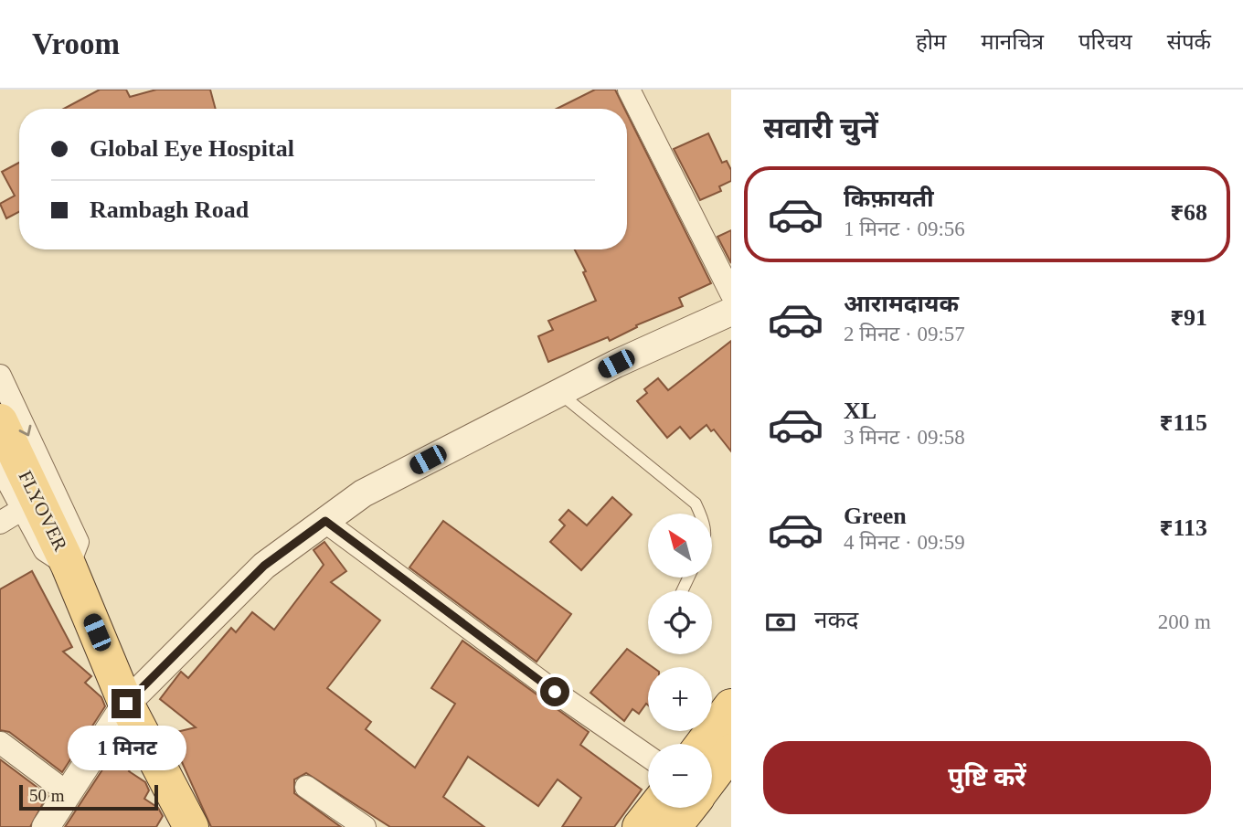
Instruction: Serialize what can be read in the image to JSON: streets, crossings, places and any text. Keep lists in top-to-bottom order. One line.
{"streets":{"main road":["FLYOVER"]},"scale_bar":"50 m","north":"top left","page":{"header":"Vroom","nav":["होम","मानचित्र","परिचय","संपर्क"],"heading":"सवारी चुनें","banner":["Global Eye Hospital","Rambagh Road"],"list":[{"name":"किफ़ायती","note":"1 मिनट · 09:56","value":"₹68"},{"name":"आरामदायक","note":"2 मिनट · 09:57","value":"₹91"},{"name":"XL","note":"3 मिनट · 09:58","value":"₹115"},{"name":"Green","note":"4 मिनट · 09:59","value":"₹113"}],"map_buttons":["+","−"],"pay":["नकद","200 m"],"bubble":"1 मिनट","buttons":"पुष्टि करें","scale":"50 m"}}
